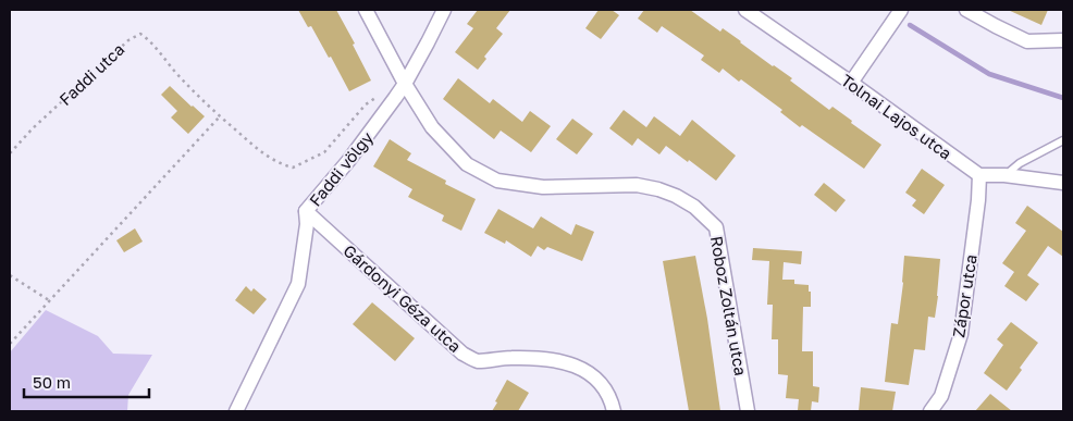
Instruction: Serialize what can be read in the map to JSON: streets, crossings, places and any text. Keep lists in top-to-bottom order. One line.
{"streets":{"street":["Tolnai Lajos utca","Faddi völgy","Zápor utca","Gárdonyi Géza utca","Roboz Zoltán utca"],"path":["Faddi utca"]},"crossings":[["Faddi utca","Faddi völgy"],["Tolnai Lajos utca","Zápor utca"],["Faddi völgy","Gárdonyi Géza utca"],["Faddi völgy","Roboz Zoltán utca"]],"scale_bar":"50 m"}
